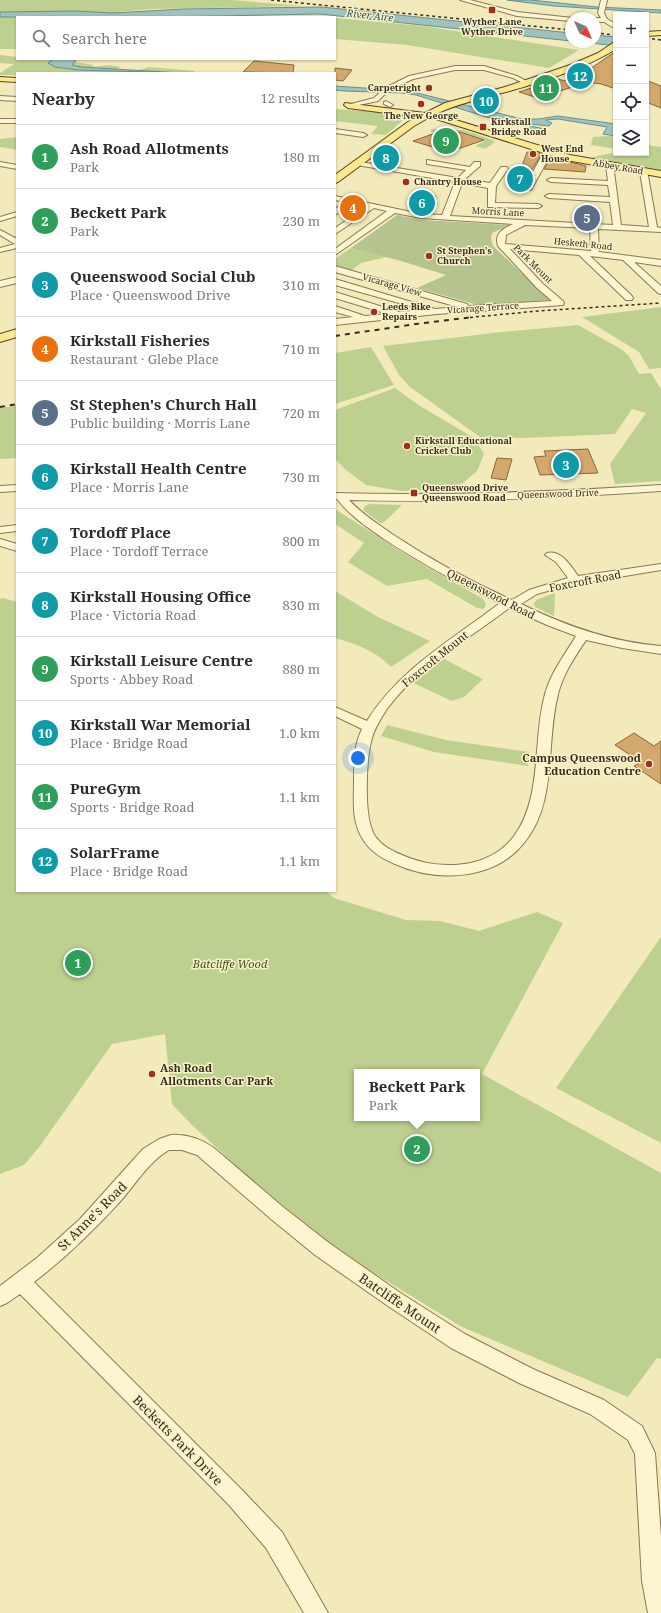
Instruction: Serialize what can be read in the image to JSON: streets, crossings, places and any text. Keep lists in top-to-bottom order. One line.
{"streets":{"main road":["Abbey Road"],"street":["Morris Lane","Hesketh Road","Park Mount","Vicarage View","Vicarage Terrace","Queenswood Drive","Foxcroft Road","Queenswood Road","Foxcroft Mount","St Anne's Road","Batcliffe Mount","Becketts Park Drive"]},"crossings":[["Morris Lane","Park Mount"],["Hesketh Road","Park Mount"],["Park Mount","Vicarage Terrace"],["Vicarage View","Vicarage Terrace"],["Queenswood Drive","Queenswood Road"],["Foxcroft Road","Queenswood Road"],["Foxcroft Road","Foxcroft Mount"],["Queenswood Road","Foxcroft Mount"],["St Anne's Road","Batcliffe Mount"],["St Anne's Road","Becketts Park Drive"]],"water":["River Aire"],"parks":["Batcliffe Wood"],"places":{"transit":["Wyther Lane Wyther Drive","Kirkstall Bridge Road","Queenswood Drive Queenswood Road"],"other":["Carpetright","The New George","West End House","Chantry House","St Stephen's Church","Leeds Bike Repairs","Kirkstall Educational Cricket Club","Campus Queenswood Education Centre","Ash Road Allotments Car Park"]},"north":"bottom right","page":{"map_buttons":["+","−"],"search":"Search here","pins":["12","11","10","9","8","7","6","4","5","3","1","2"],"heading":["Nearby","12 results"],"list":[{"mark":"1","name":"Ash Road Allotments","note":"Park","value":"180 m"},{"mark":"2","name":"Beckett Park","note":"Park","value":"230 m"},{"mark":"3","name":"Queenswood Social Club","note":"Place · Queenswood Drive","value":"310 m"},{"mark":"4","name":"Kirkstall Fisheries","note":"Restaurant · Glebe Place","value":"710 m"},{"mark":"5","name":"St Stephen's Church Hall","note":"Public building · Morris Lane","value":"720 m"},{"mark":"6","name":"Kirkstall Health Centre","note":"Place · Morris Lane","value":"730 m"},{"mark":"7","name":"Tordoff Place","note":"Place · Tordoff Terrace","value":"800 m"},{"mark":"8","name":"Kirkstall Housing Office","note":"Place · Victoria Road","value":"830 m"},{"mark":"9","name":"Kirkstall Leisure Centre","note":"Sports · Abbey Road","value":"880 m"},{"mark":"10","name":"Kirkstall War Memorial","note":"Place · Bridge Road","value":"1.0 km"},{"mark":"11","name":"PureGym","note":"Sports · Bridge Road","value":"1.1 km"},{"mark":"12","name":"SolarFrame","note":"Place · Bridge Road","value":"1.1 km"}],"popup":["Beckett Park","Park"]}}
